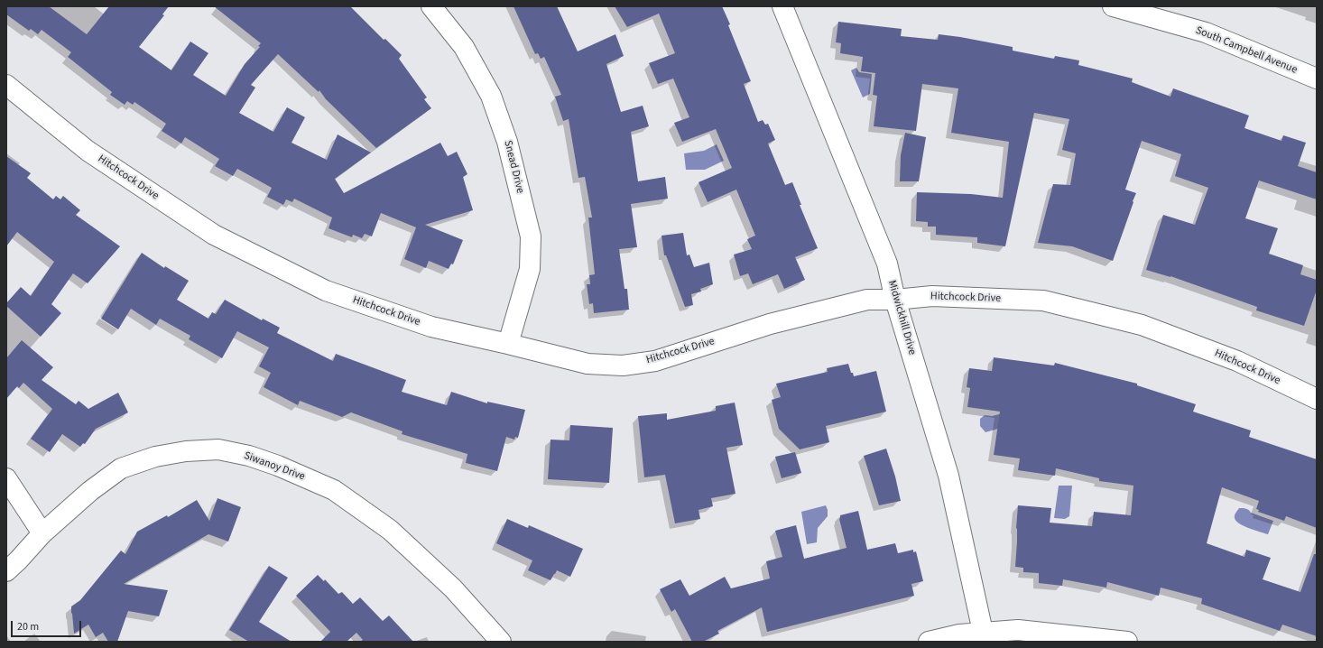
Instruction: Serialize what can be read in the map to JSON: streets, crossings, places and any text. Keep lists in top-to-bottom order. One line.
{"streets":{"street":["South Campbell Avenue","Snead Drive","Hitchcock Drive","Midwickhill Drive","Siwanoy Drive"]},"crossings":[["Snead Drive","Hitchcock Drive"],["Hitchcock Drive","Midwickhill Drive"]],"scale_bar":"20 m"}
